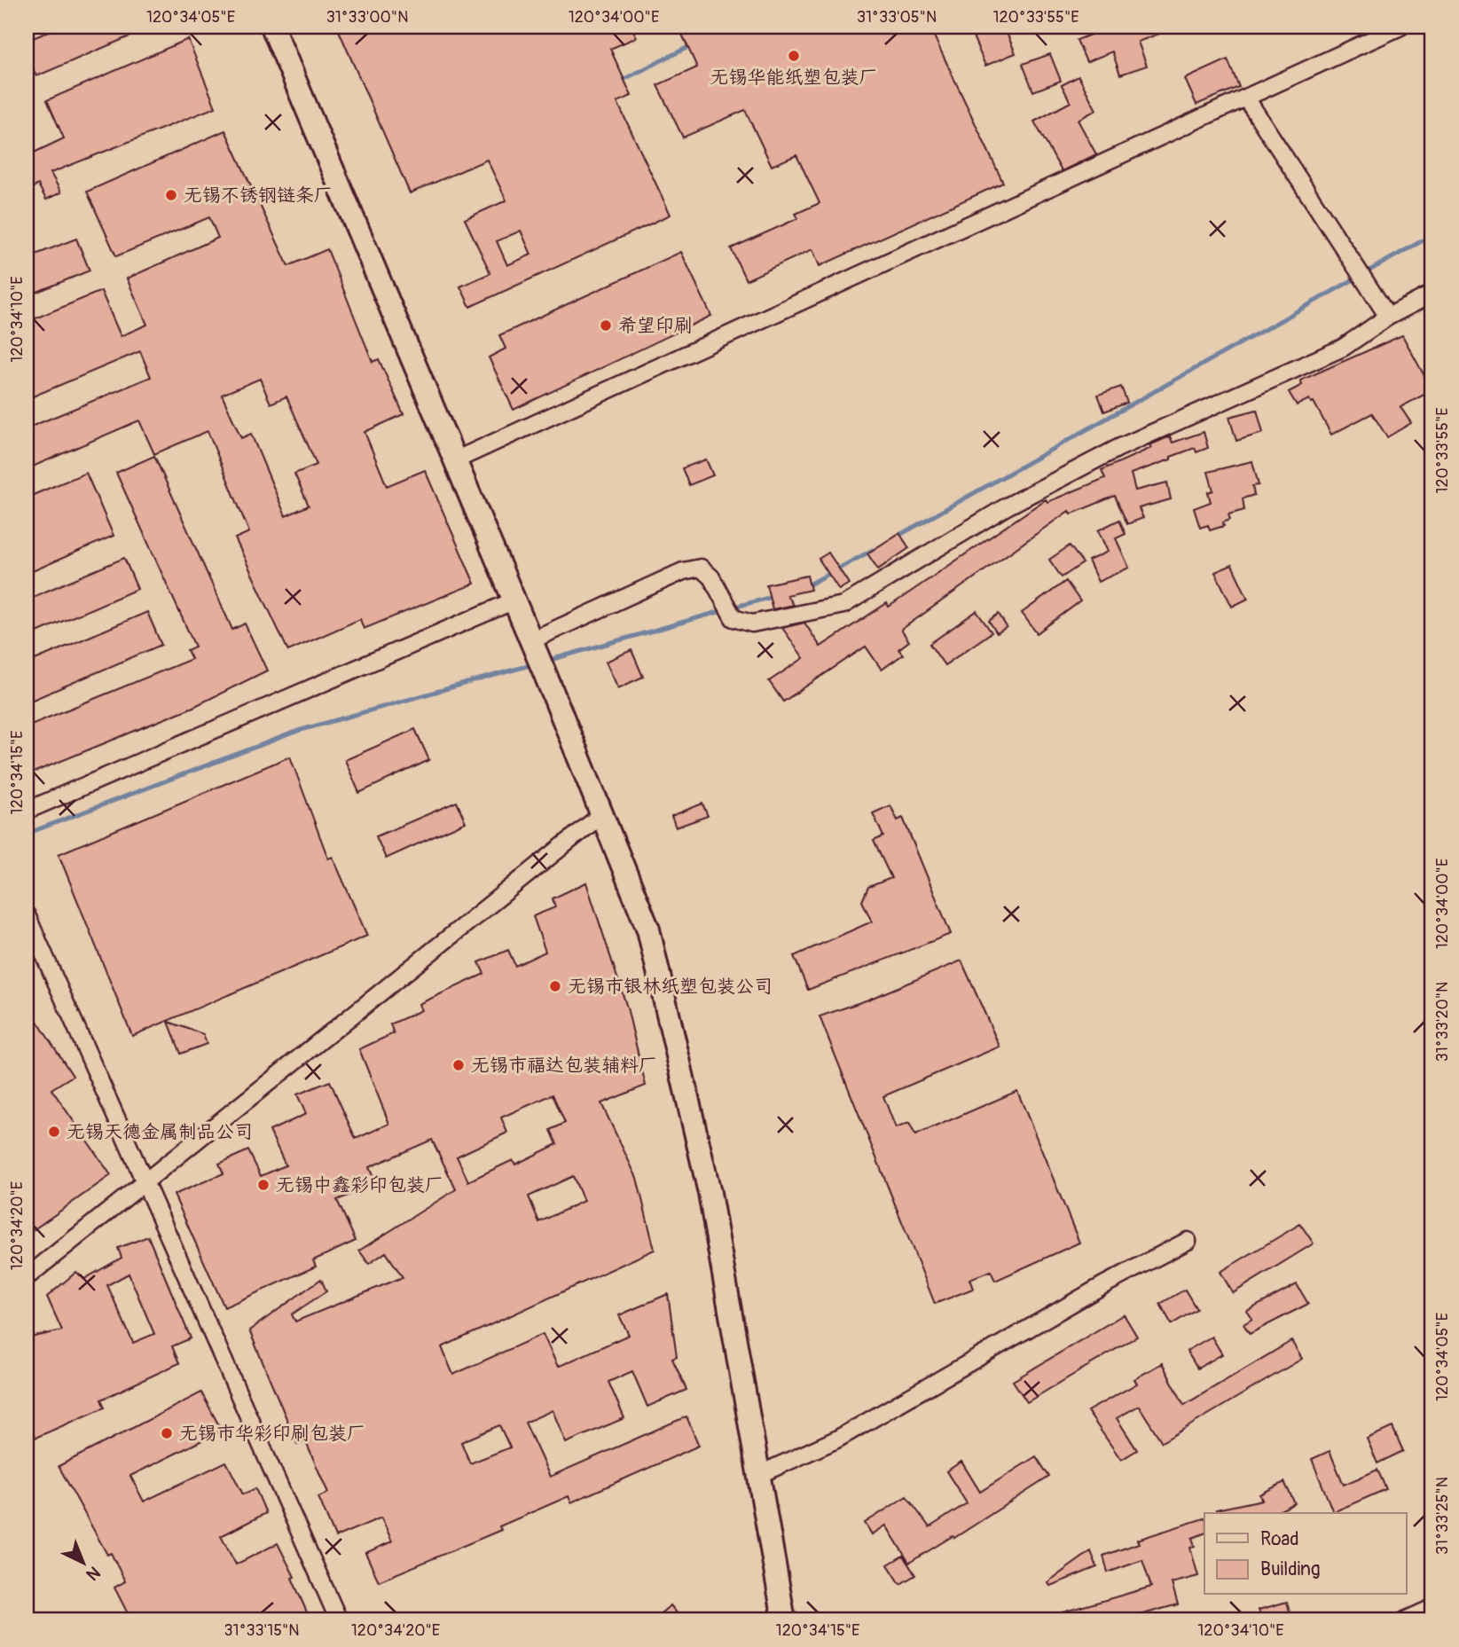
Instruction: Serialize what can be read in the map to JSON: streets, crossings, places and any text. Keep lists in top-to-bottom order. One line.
{"places":["无锡华能纸塑包装厂","无锡不锈钢链条厂","希望印刷","无锡市银林纸塑包装公司","无锡市福达包装辅料厂","无锡天德金属制品公司","无锡中鑫彩印包装厂","无锡市华彩印刷包装厂"],"legend":["Road","Building"],"north":"bottom right","coordinates":["120°34'05\"E","31°33'00\"N","120°34'00\"E","31°33'05\"N","120°33'55\"E","120°34'10\"E","120°34'15\"E","31°33'20\"N","120°34'20\"E","31°33'25\"N","31°33'15\"N"]}
